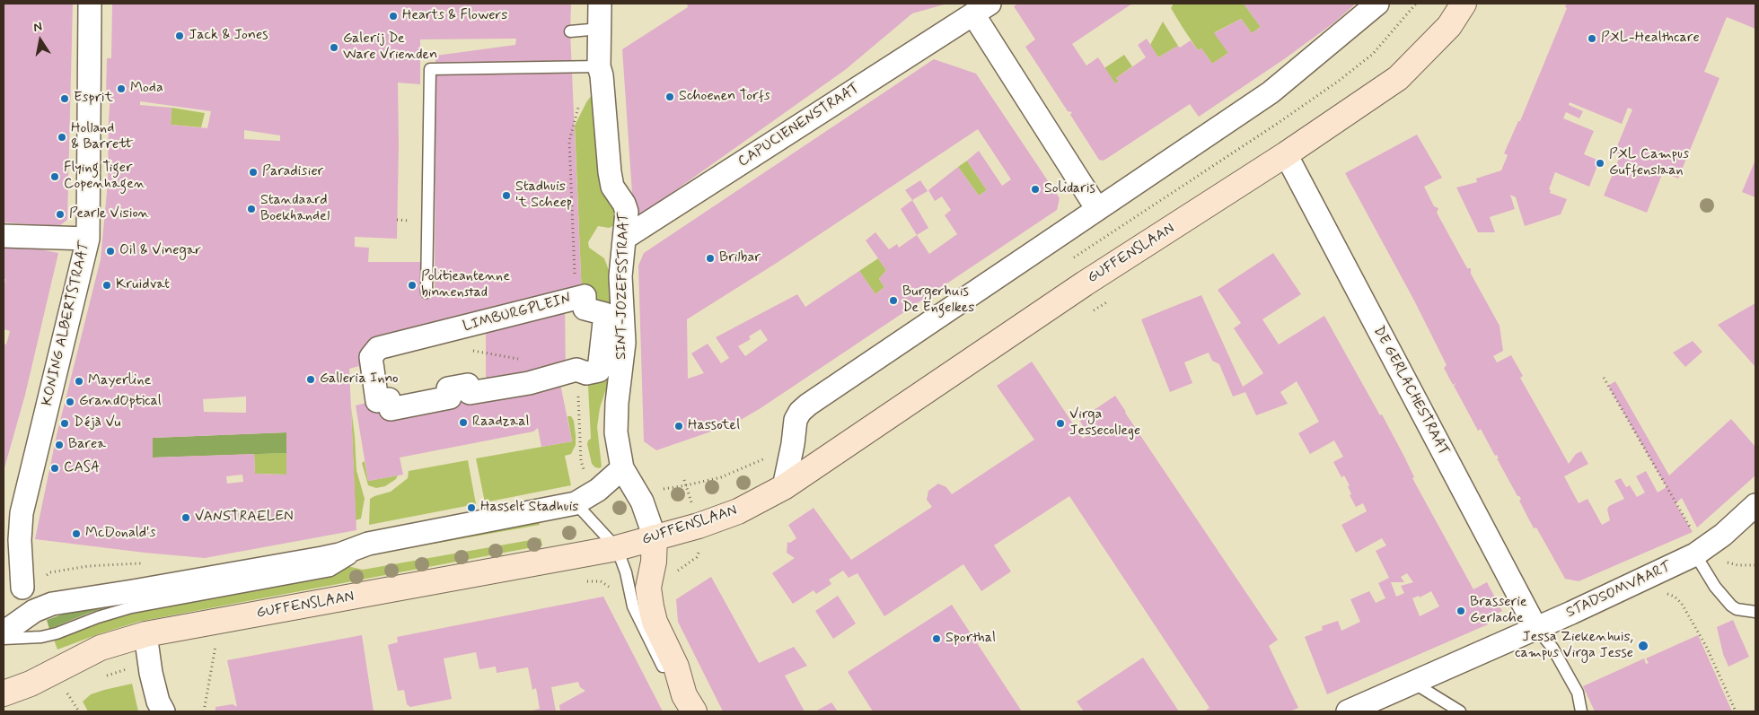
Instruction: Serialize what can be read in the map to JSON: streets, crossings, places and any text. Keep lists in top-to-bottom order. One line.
{"streets":{"main road":["GUFFENSLAAN"],"street":["CAPUCIENENSTRAAT","SINT-JOZEFSSTRAAT","LIMBURGPLEIN","KONING ALBERTSTRAAT","DE GERLACHESTRAAT","STADSOMVAART"]},"crossings":[["CAPUCIENENSTRAAT","SINT-JOZEFSSTRAAT"],["GUFFENSLAAN","SINT-JOZEFSSTRAAT"],["GUFFENSLAAN","DE GERLACHESTRAAT"],["DE GERLACHESTRAAT","STADSOMVAART"]],"places":["Hearts & Flowers","Jack & Jones","PXL-Healthcare","Galerij De Ware Vrienden","Moda","Schoenen Torfs","Esprit","Holland & Barrett","PXL Campus Guffenslaan","Paradisier","Flying Tiger Copenhagen","Solidaris","Stadhuis 't Scheep","Standaard Boekhandel","Pearle Vision","Oil & Vinegar","Brilbar","Kruidvat","Politieantenne binnenstad","Burgerhuis De Engelkes","Galleria Inno","Mayerline","GrandOptical","Raadzaal","Déjà Vu","Virga Jessecollege","Hassotel","Barea","CASA","Hasselt Stadhuis","VANSTRAELEN","McDonald's","Brasserie Gerlache","Sporthal","Jessa Ziekenhuis, campus Virga Jesse"],"north":"top"}
